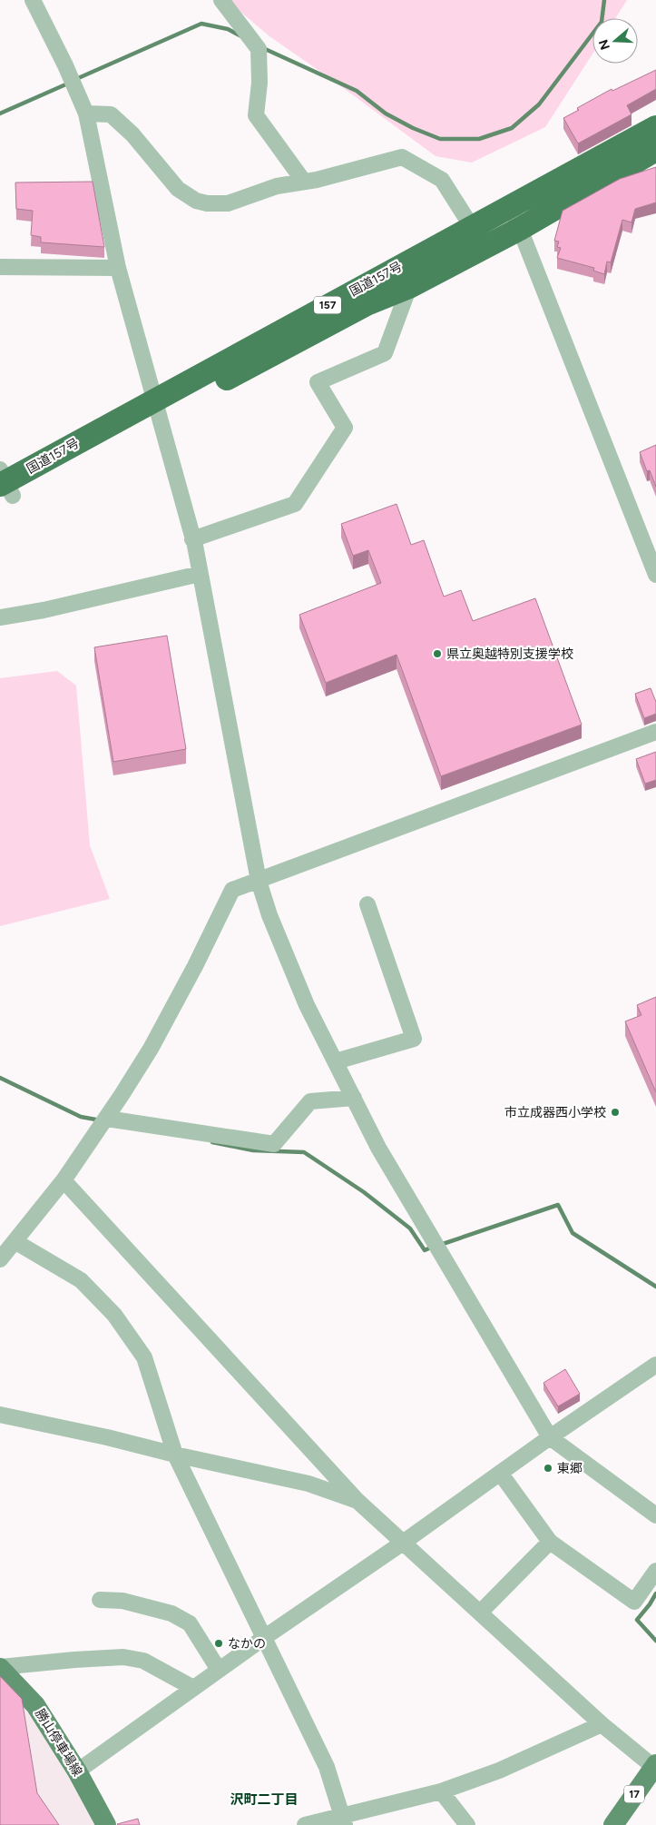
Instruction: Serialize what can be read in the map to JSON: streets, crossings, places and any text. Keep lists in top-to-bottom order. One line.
{"streets":{"highway":["国道157号","157"],"main road":["勝山停車場線","17"]},"districts":["沢町二丁目"],"places":["県立奥越特別支援学校","市立成器西小学校","東郷","なかの"],"north":"left"}
